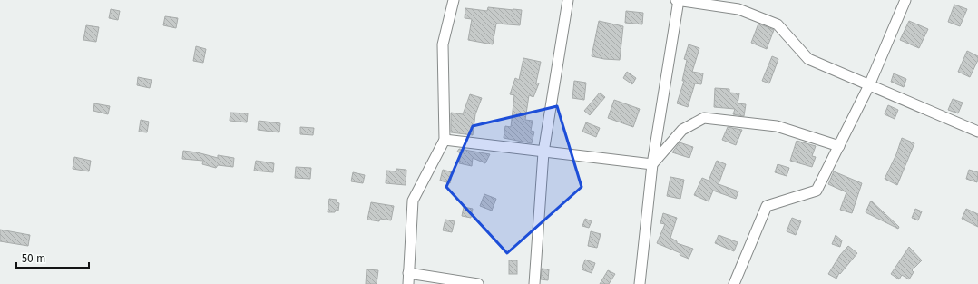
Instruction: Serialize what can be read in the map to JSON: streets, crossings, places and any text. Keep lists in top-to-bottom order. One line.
{"scale_bar":"50 m"}
